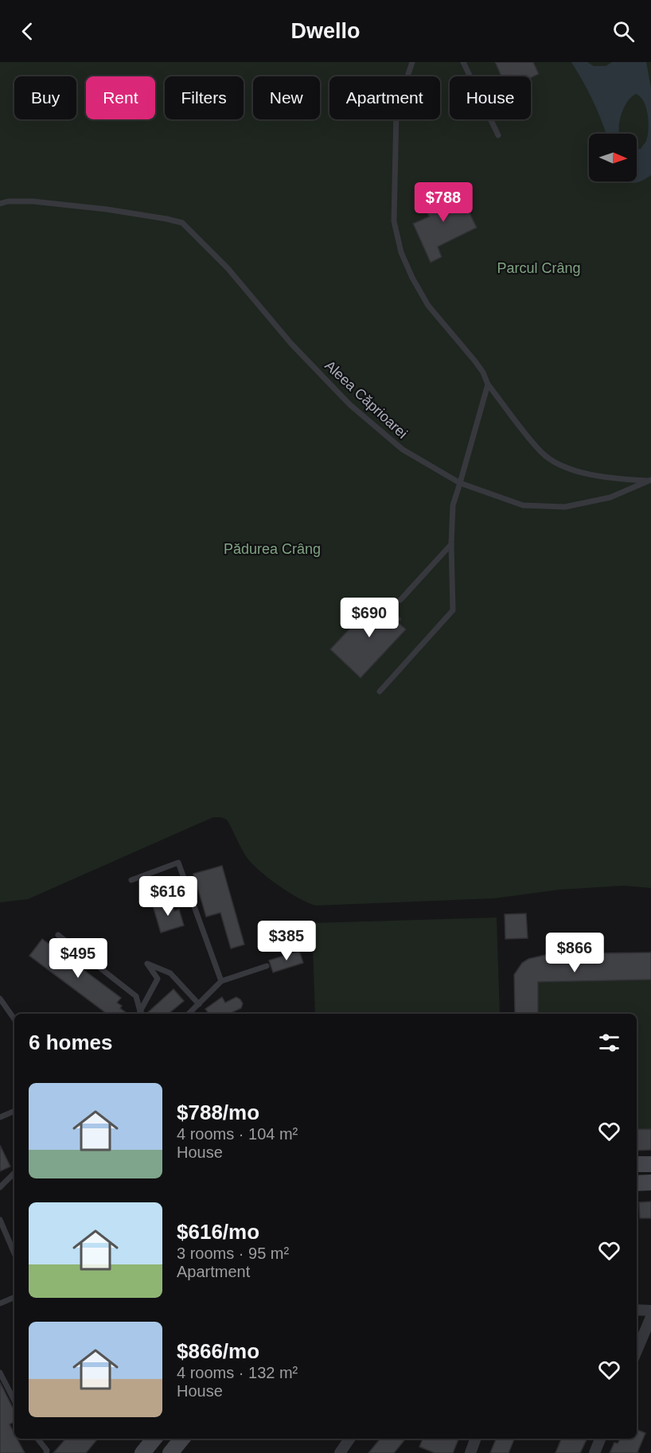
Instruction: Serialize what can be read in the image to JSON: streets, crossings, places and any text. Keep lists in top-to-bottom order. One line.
{"streets":{"lane":["Aleea Căprioarei"]},"parks":["Parcul Crâng","Pădurea Crâng"],"north":"right","page":{"header":"Dwello","chip":["Buy","Rent","Filters","New","Apartment","House"],"price":["$788","$690","$616","$385","$866","$495"],"heading":"6 homes","list":[{"name":"$788/mo","note":"4 rooms · 104 m² · House"},{"name":"$616/mo","note":"3 rooms · 95 m² · Apartment"},{"name":"$866/mo","note":"4 rooms · 132 m² · House"}]}}
